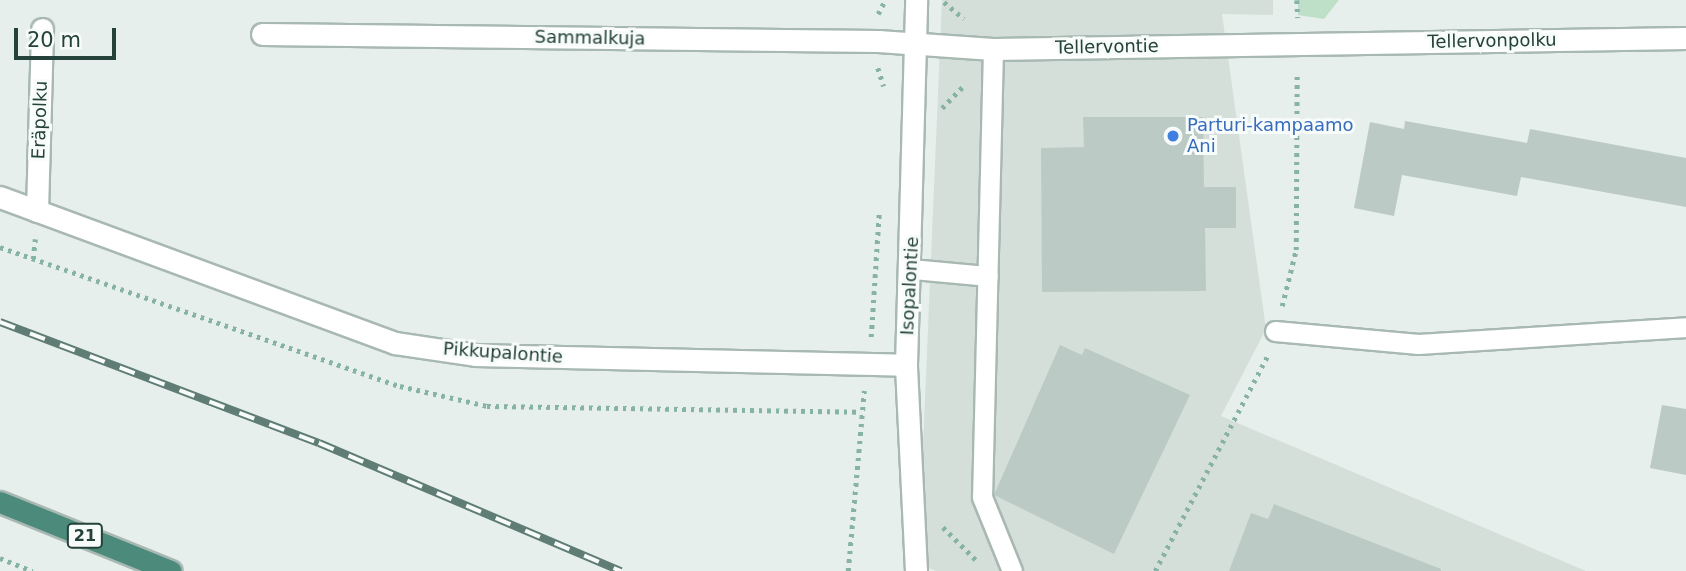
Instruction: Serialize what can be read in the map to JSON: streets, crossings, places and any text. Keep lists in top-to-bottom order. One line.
{"streets":{"highway":["21"],"street":["Sammalkuja","Tellervonpolku","Tellervontie","Eräpolku","Isopalontie","Pikkupalontie"]},"crossings":[["Sammalkuja","Tellervontie"],["Sammalkuja","Isopalontie"],["Tellervonpolku","Tellervontie"],["Tellervontie","Isopalontie"],["Eräpolku","Pikkupalontie"],["Isopalontie","Pikkupalontie"]],"places":["Parturi-kampaamo Ani"],"scale_bar":"20 m"}
